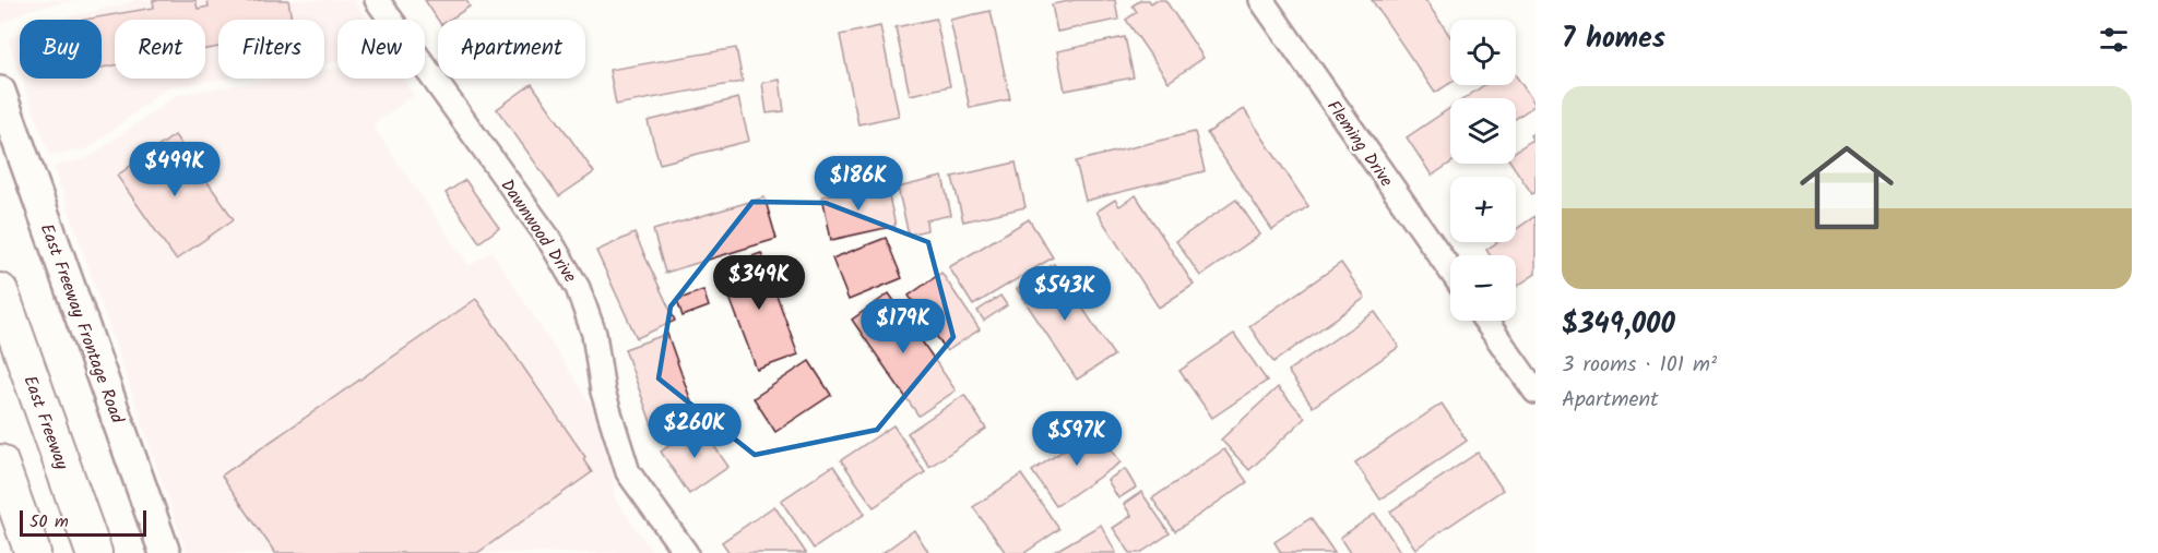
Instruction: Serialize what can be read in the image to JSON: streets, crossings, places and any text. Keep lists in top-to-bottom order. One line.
{"streets":{"highway":["East Freeway"],"main road":["East Freeway Frontage Road"],"street":["Fleming Drive","Dawnwood Drive"]},"scale_bar":"50 m","page":{"heading":"7 homes","map_buttons":["+","−"],"chip":["Buy","Rent","Filters","New","Apartment"],"list":[{"name":"$349,000","note":"3 rooms · 101 m² · Apartment"}],"price":["$499K","$186K","$349K","$543K","$179K","$260K","$597K"],"scale":"50 m"}}
